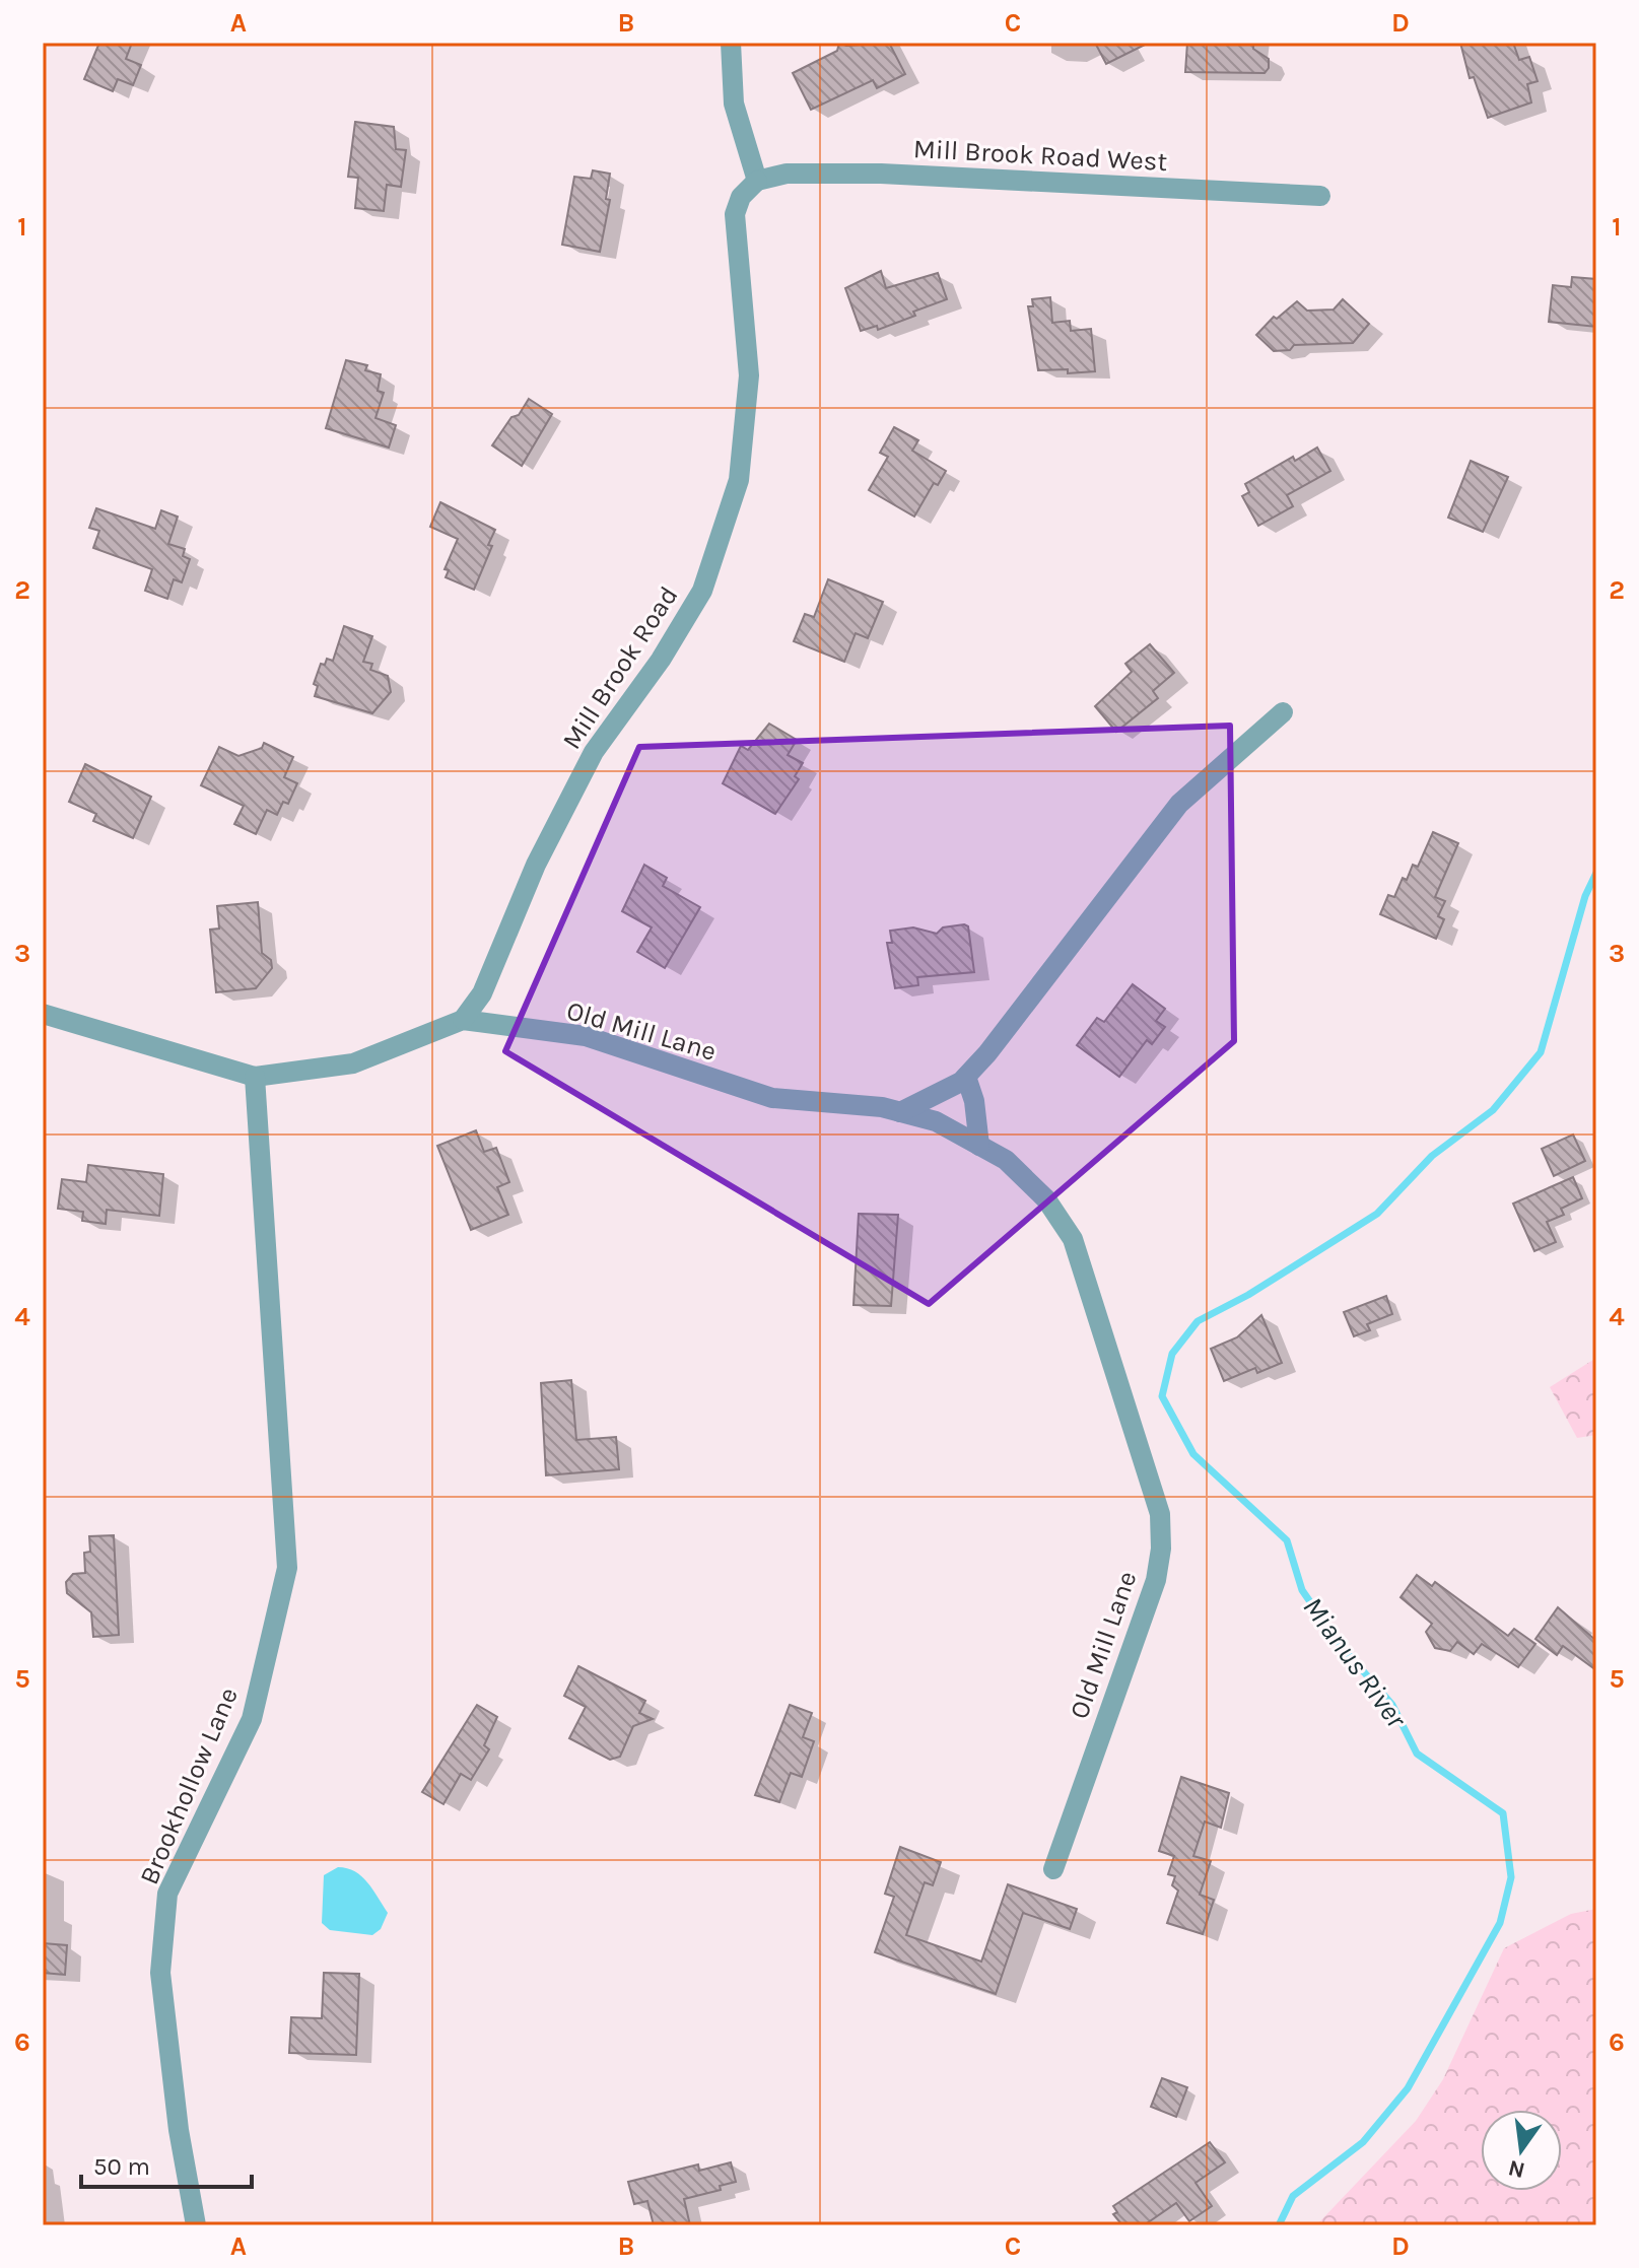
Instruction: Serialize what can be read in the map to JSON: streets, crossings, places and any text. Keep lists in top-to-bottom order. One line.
{"streets":{"street":["Mill Brook Road West","Mill Brook Road","Old Mill Lane","Brookhollow Lane"]},"crossings":[["Mill Brook Road West","Mill Brook Road"],["Mill Brook Road","Old Mill Lane"],["Old Mill Lane","Brookhollow Lane"]],"water":["Mianus River"],"scale_bar":"50 m","north":"bottom","grid":{"columns":["A","B","C","D"],"rows":["1","2","3","4","5","6"]}}
